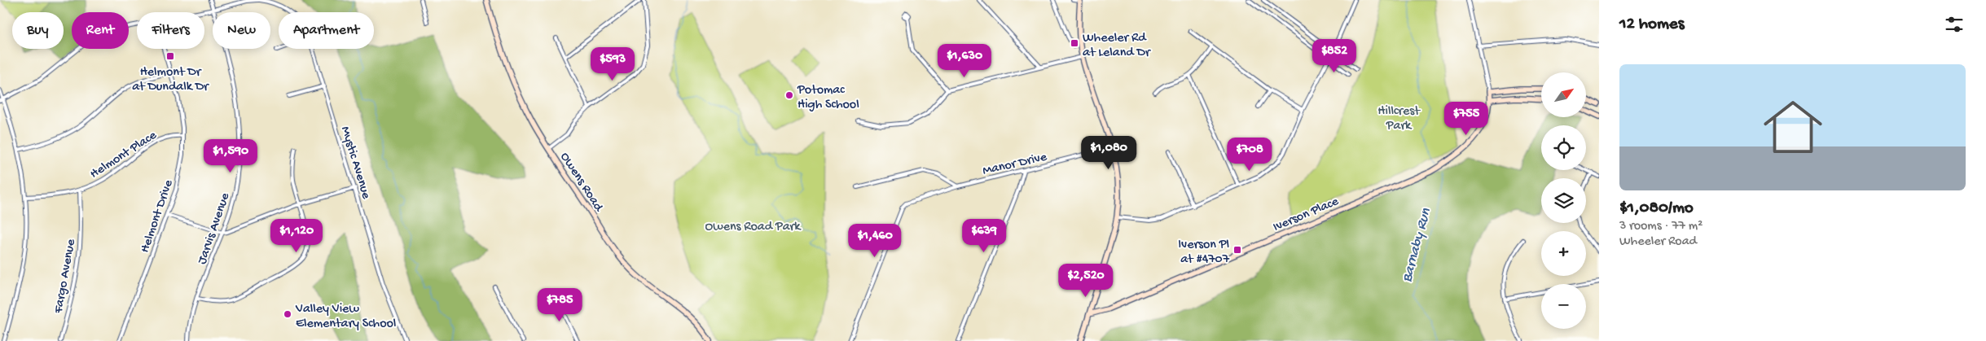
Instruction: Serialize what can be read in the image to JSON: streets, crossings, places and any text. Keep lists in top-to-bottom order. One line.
{"streets":{"main road":["Owens Road","Iverson Place"],"street":["Helmont Place","Mystic Avenue","Manor Drive","Helmont Drive","Jarvis Avenue","Fargo Avenue"]},"crossings":[["Helmont Place","Helmont Drive"],["Helmont Place","Fargo Avenue"],["Mystic Avenue","Jarvis Avenue"]],"water":["Barnaby Run"],"parks":["Hillcrest Park","Owens Road Park"],"places":{"transit":["Wheeler Rd at Leland Dr","Helmont Dr at Dundalk Dr","Iverson Pl at #4707"],"other":["Potomac High School","Valley View Elementary School"]},"north":"top right","page":{"heading":"12 homes","chip":["Buy","Rent","Filters","New","Apartment"],"price":["$852","$1,630","$593","$755","$1,080","$708","$1,590","$1,120","$639","$1,460","$2,520","$785"],"list":[{"name":"$1,080/mo","note":"3 rooms · 77 m² · Wheeler Road"}],"map_buttons":["+","−"]}}
